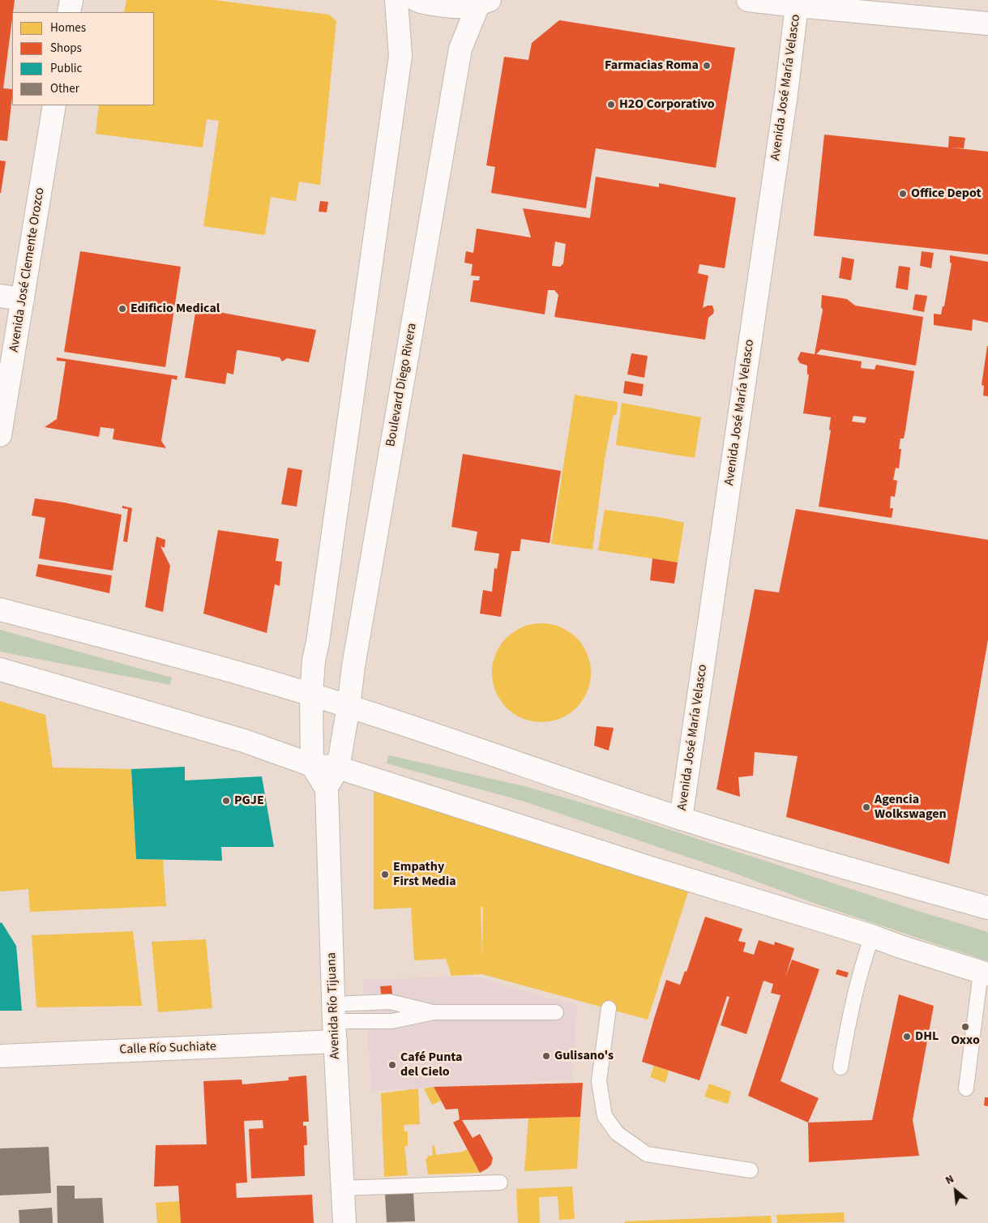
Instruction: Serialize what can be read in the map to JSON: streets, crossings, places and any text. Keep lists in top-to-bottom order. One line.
{"streets":{"street":["Avenida José María Velasco","Avenida José Clemente Orozco","Boulevard Diego Rivera","Avenida Río Tijuana","Calle Río Suchiate"]},"crossings":[["Avenida Río Tijuana","Calle Río Suchiate"]],"places":["Farmacias Roma","H2O Corporativo","Office Depot","Edificio Medical","PGJE","Agencia Wolkswagen","Empathy First Media","Oxxo","DHL","Gulisano's","Café Punta del Cielo"],"legend":["Homes","Shops","Public","Other"],"north":"top left"}
